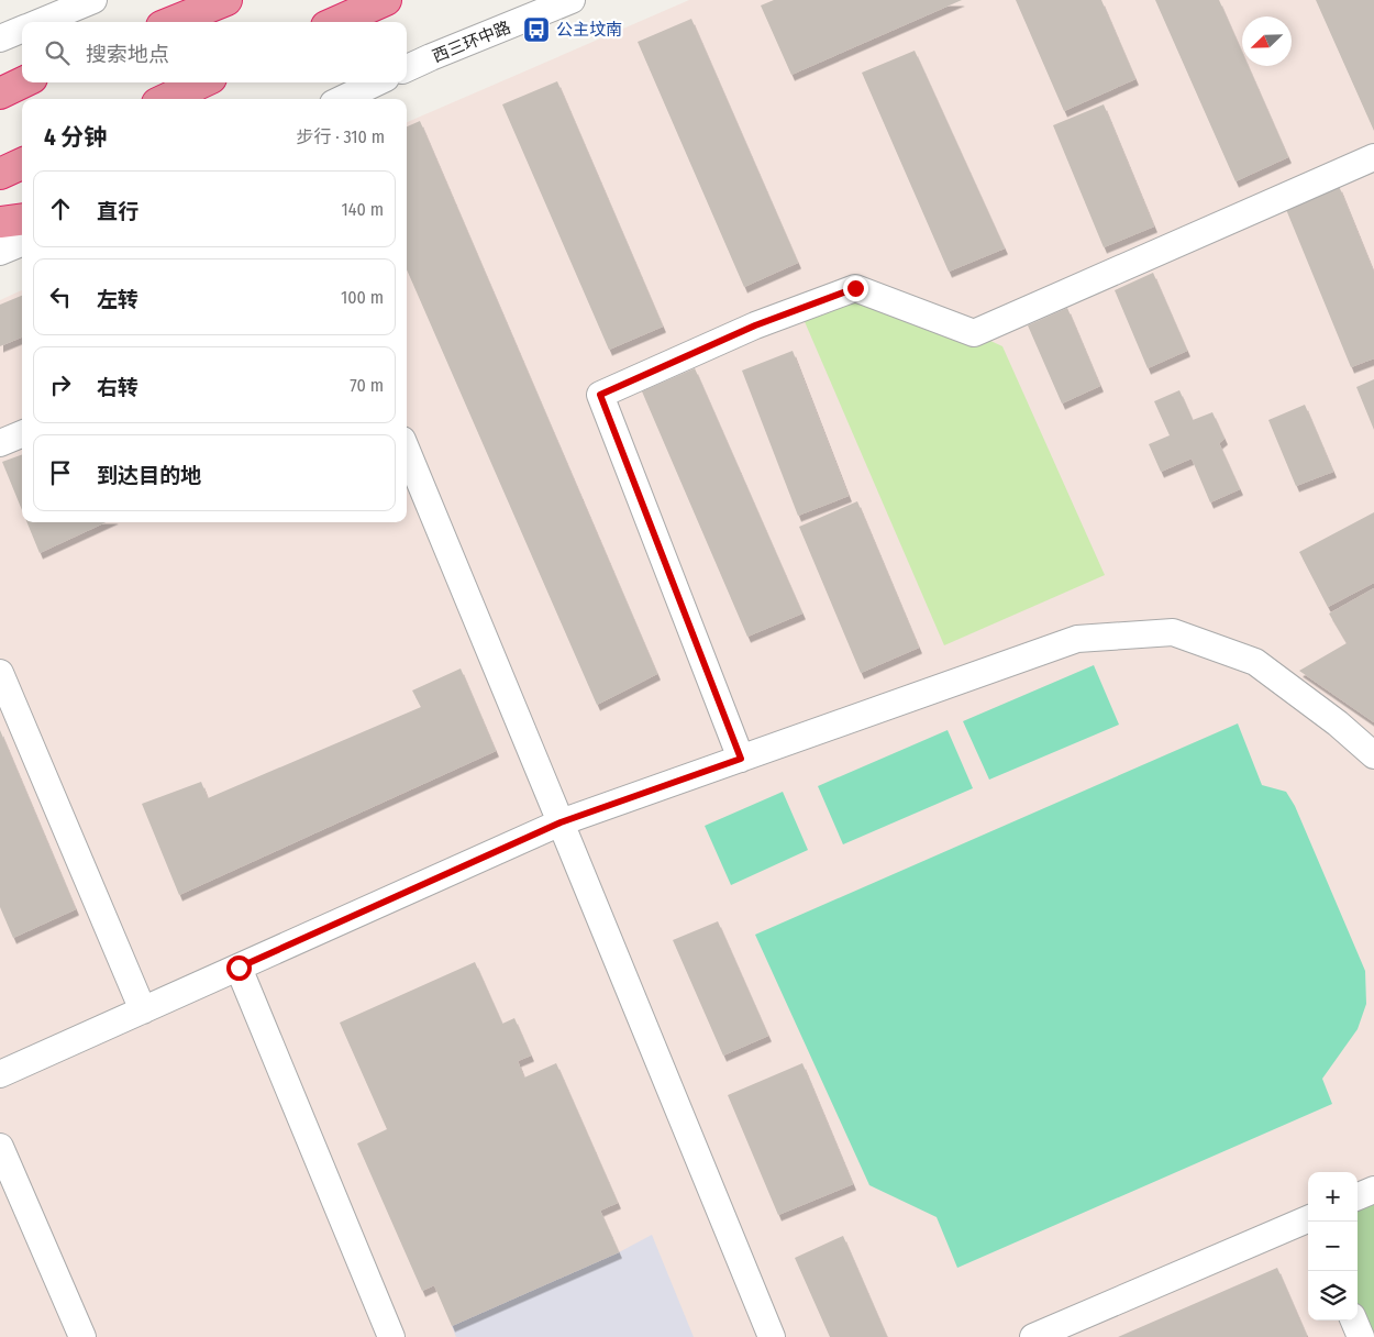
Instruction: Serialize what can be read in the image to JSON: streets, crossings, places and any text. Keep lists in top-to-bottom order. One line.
{"streets":{"street":["西三环中路"]},"places":{"bus stop":["公主坟南"]},"north":"bottom left","page":{"search":"搜索地点","heading":["4 分钟","步行 · 310 m"],"list":[["直行","140 m"],["左转","100 m"],["右转","70 m"],"到达目的地"],"map_buttons":["+","−"]}}
